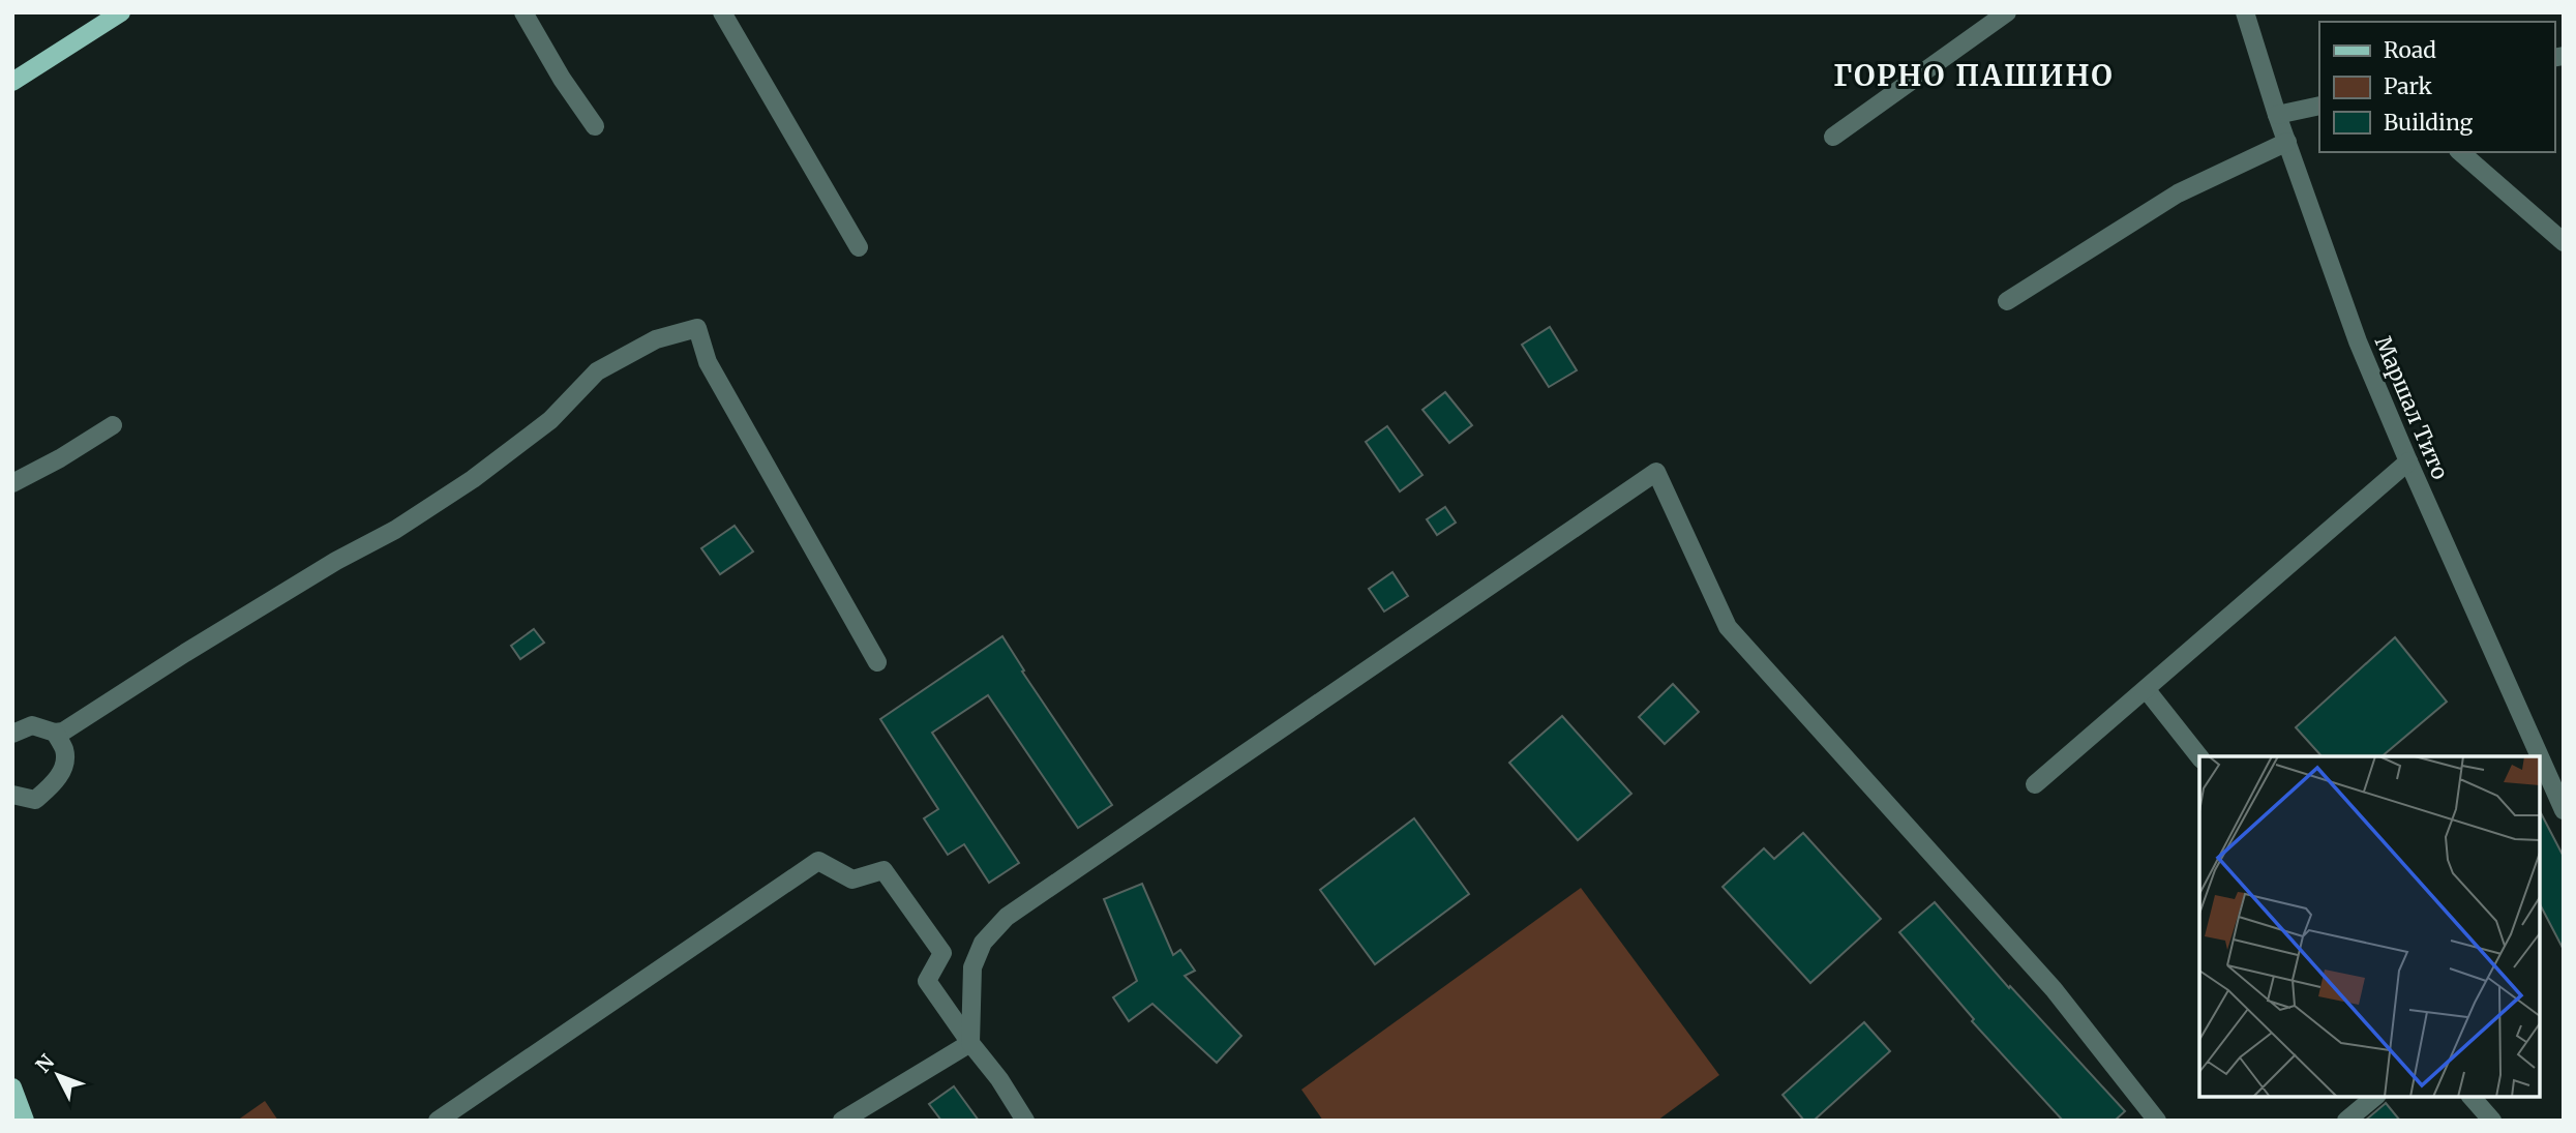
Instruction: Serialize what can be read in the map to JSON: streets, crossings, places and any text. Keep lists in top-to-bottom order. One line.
{"streets":{"street":["Маршал Тито"]},"districts":["ГОРНО ПАШИНО"],"legend":["Road","Park","Building"],"north":"top left"}
